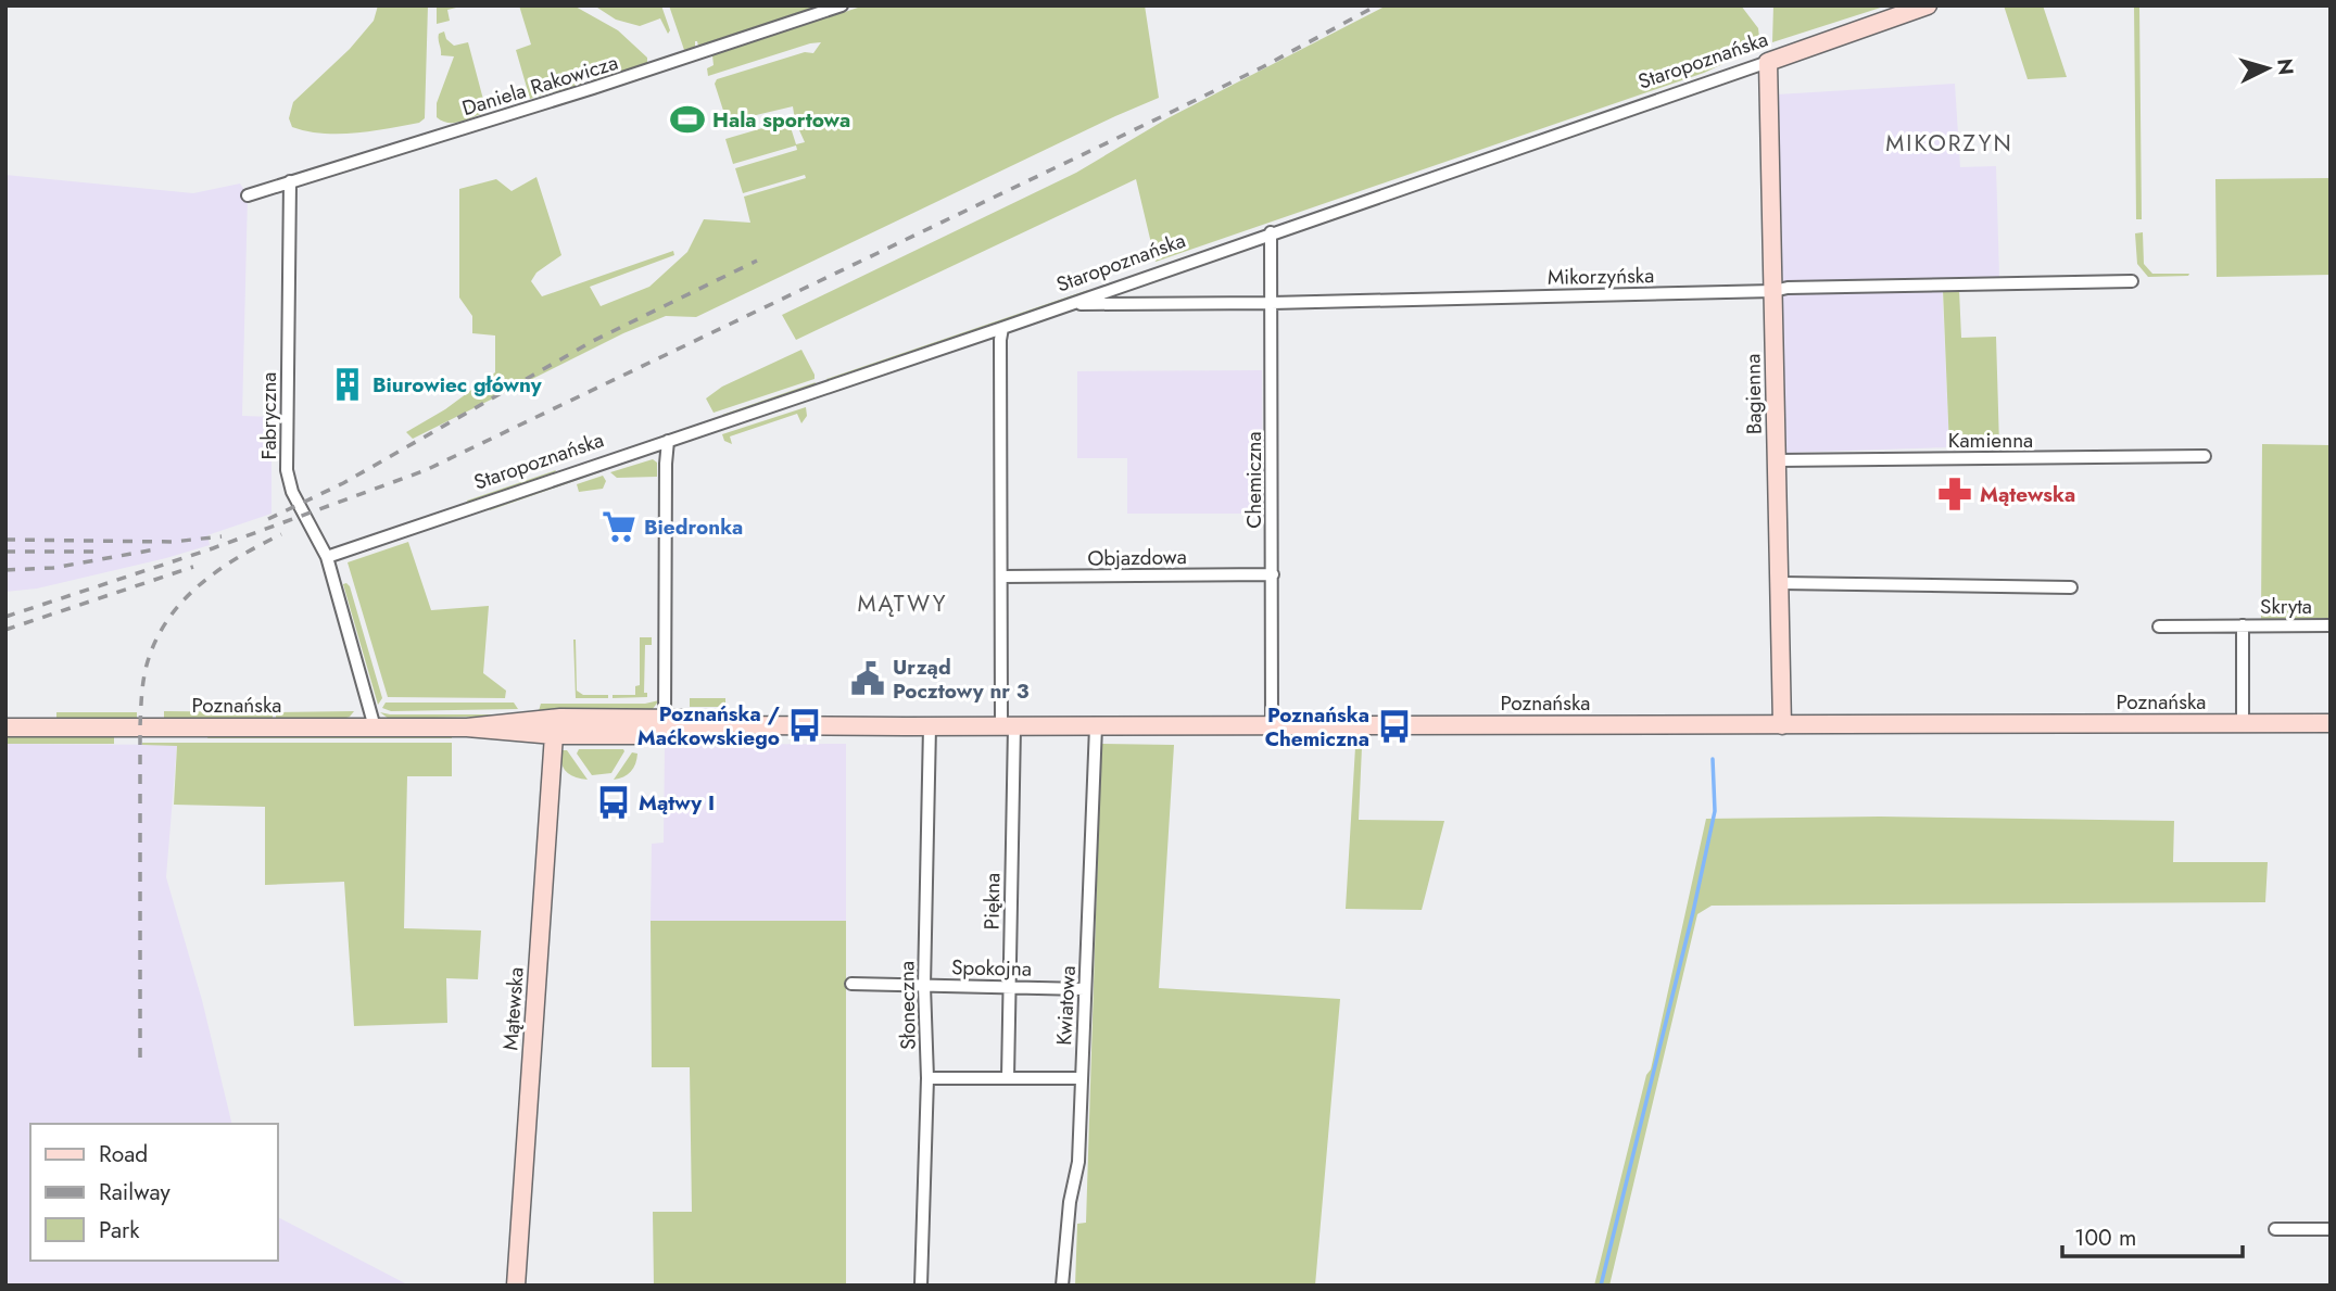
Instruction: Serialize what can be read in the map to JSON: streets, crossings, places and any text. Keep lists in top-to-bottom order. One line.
{"streets":{"main road":["Staropoznańska","Bagienna","Poznańska","Mątewska"],"street":["Daniela Rakowicza","Mikorzyńska","Fabryczna","Kamienna","Chemiczna","Objazdowa","Skryta","Piękna","Spokojna","Słoneczna","Kwiatowa"]},"crossings":[["Staropoznańska","Mikorzyńska"],["Staropoznańska","Bagienna"],["Staropoznańska","Fabryczna"],["Staropoznańska","Chemiczna"],["Daniela Rakowicza","Fabryczna"],["Mikorzyńska","Bagienna"],["Mikorzyńska","Chemiczna"],["Bagienna","Kamienna"],["Bagienna","Poznańska"],["Fabryczna","Poznańska"],["Chemiczna","Objazdowa"],["Chemiczna","Poznańska"],["Skryta","Poznańska"],["Poznańska","Piękna"],["Poznańska","Słoneczna"],["Poznańska","Kwiatowa"],["Poznańska","Mątewska"],["Piękna","Spokojna"],["Spokojna","Słoneczna"],["Spokojna","Kwiatowa"]],"districts":["MIKORZYN","MĄTWY"],"places":{"sports":["Hala sportowa"],"building":["Biurowiec główny"],"pharmacy":["Mątewska"],"supermarket":["Biedronka"],"public building":["Urząd Pocztowy nr 3"],"bus stop":["Poznańska / Maćkowskiego","Poznańska Chemiczna","Mątwy I"]},"legend":["Road","Railway","Park"],"scale_bar":"100 m","north":"right"}
